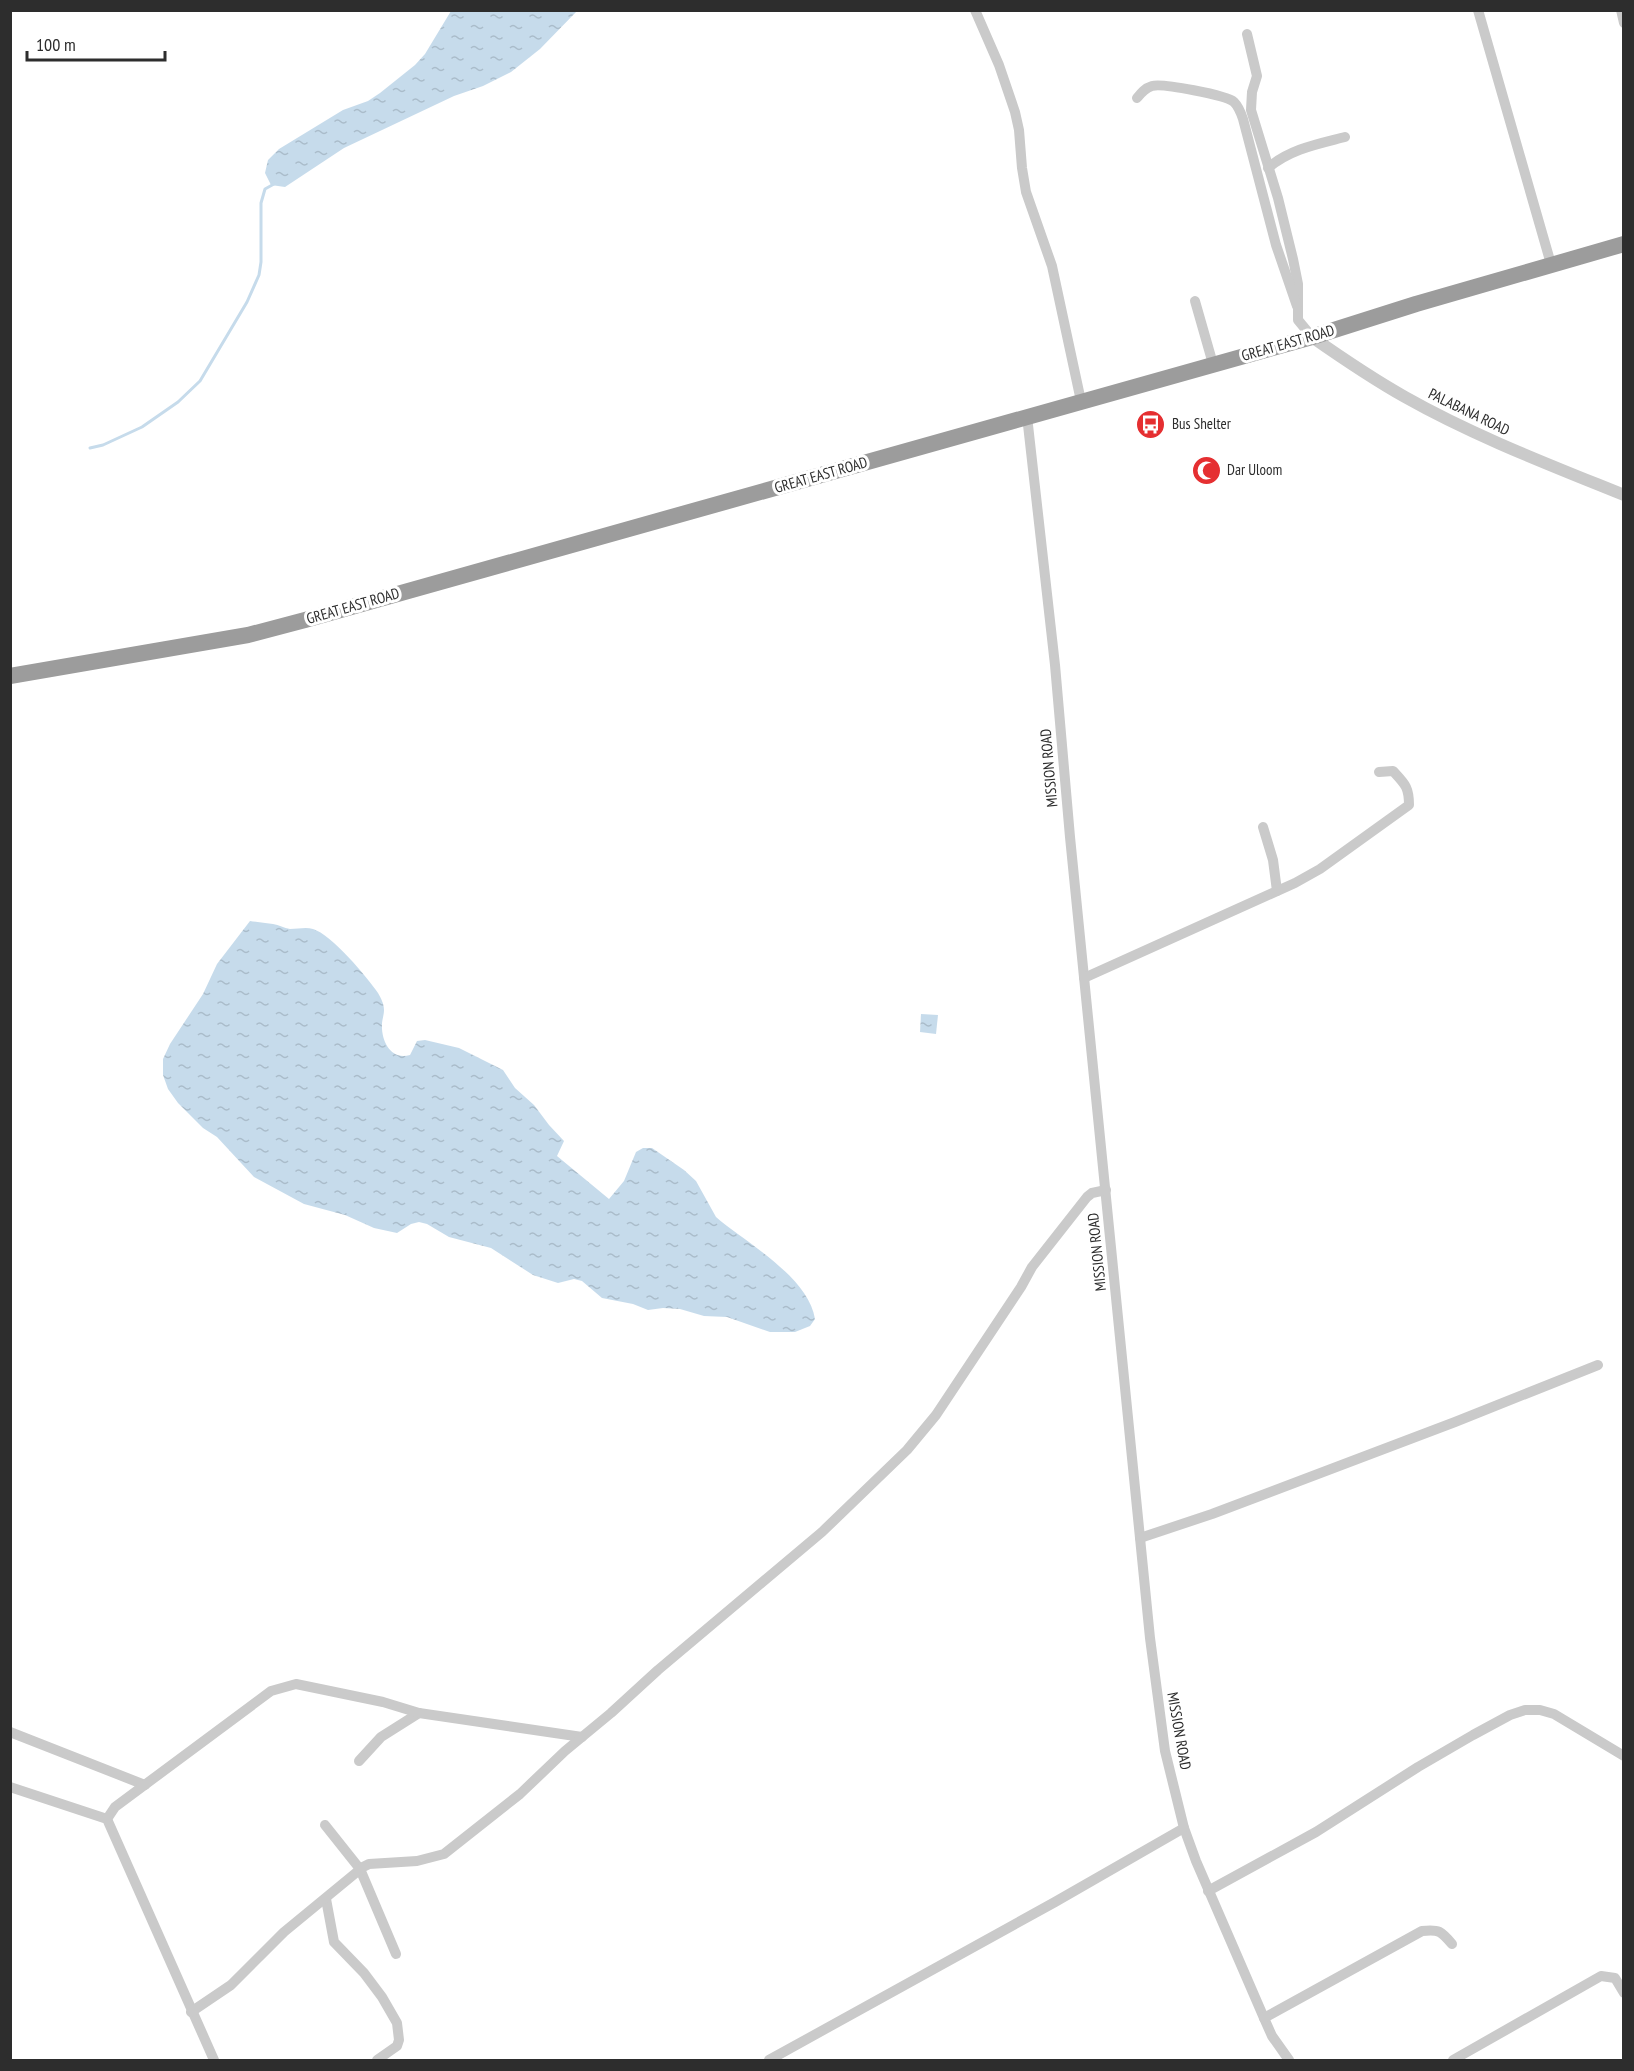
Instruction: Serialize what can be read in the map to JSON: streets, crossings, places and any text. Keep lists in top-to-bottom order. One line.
{"streets":{"highway":["GREAT EAST ROAD"],"street":["PALABANA ROAD","MISSION ROAD"]},"crossings":[["GREAT EAST ROAD","PALABANA ROAD"],["GREAT EAST ROAD","MISSION ROAD"]],"places":{"bus stop":["Bus Shelter"],"mosque":["Dar Uloom"]},"scale_bar":"100 m"}
